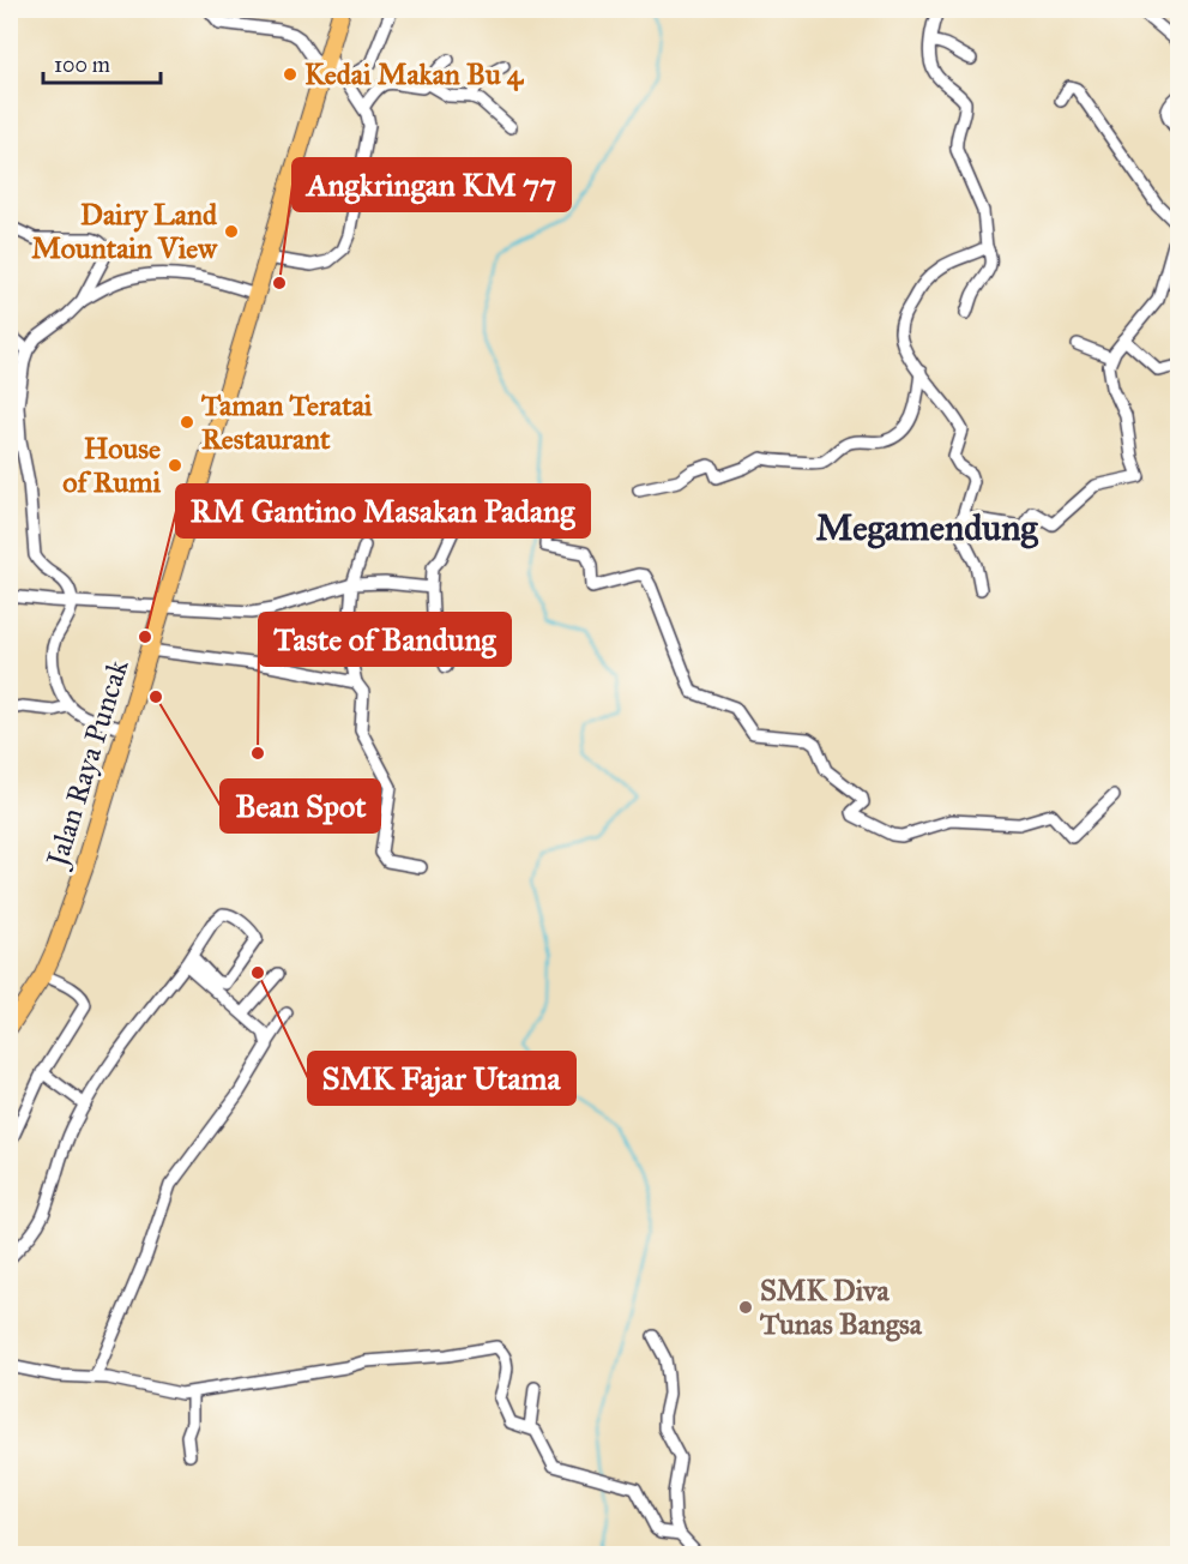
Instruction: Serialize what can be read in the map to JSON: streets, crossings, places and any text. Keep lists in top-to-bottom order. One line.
{"streets":{"highway":["Jalan Raya Puncak"]},"districts":["Megamendung"],"places":["Kedai Makan Bu 4","Dairy Land Mountain View","Angkringan KM 77","Taman Teratai Restaurant","House of Rumi","RM Gantino Masakan Padang","Bean Spot","Taste of Bandung","SMK Fajar Utama","SMK Diva Tunas Bangsa"],"scale_bar":"100 m"}
